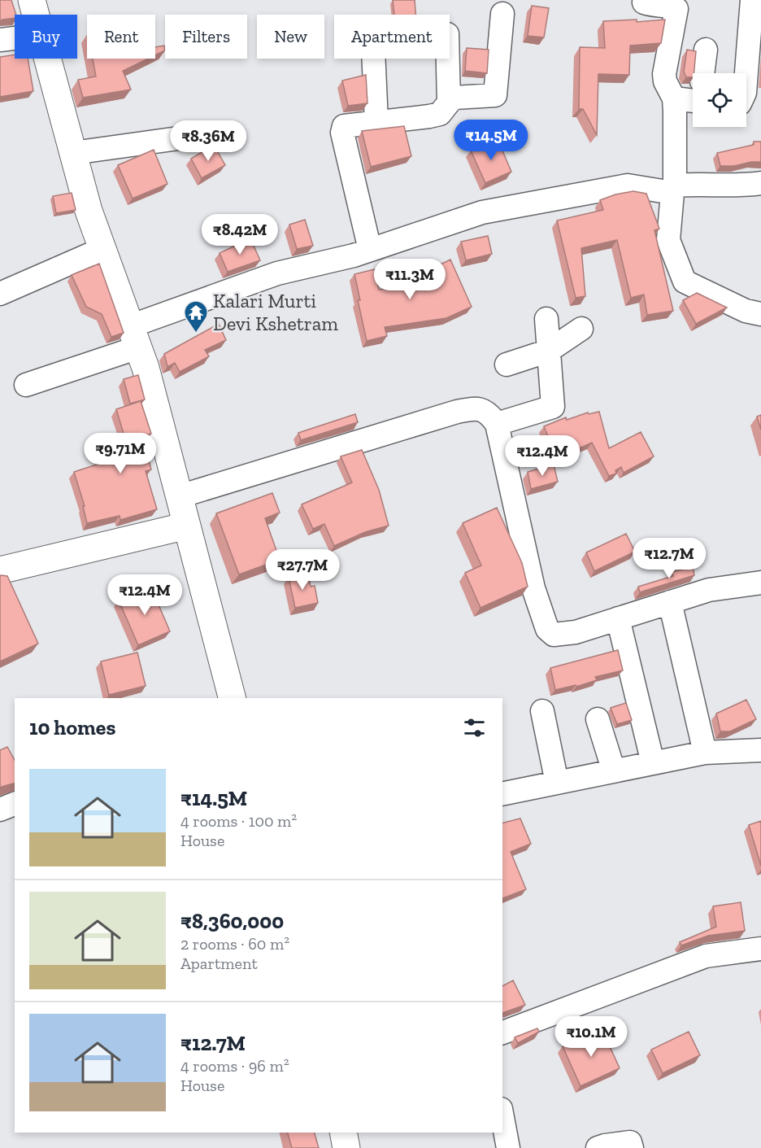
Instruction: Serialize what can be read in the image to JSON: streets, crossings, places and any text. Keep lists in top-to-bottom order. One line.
{"places":{"temple":["Kalari Murti Devi Kshetram"]},"page":{"chip":["Buy","Rent","Filters","New","Apartment"],"price":["₹14.5M","₹8.36M","₹8.42M","₹11.3M","₹9.71M","₹12.4M","₹12.7M","₹27.7M","₹12.4M","₹10.1M"],"heading":"10 homes","list":[{"name":"₹14.5M","note":"4 rooms · 100 m² · House"},{"name":"₹8,360,000","note":"2 rooms · 60 m² · Apartment"},{"name":"₹12.7M","note":"4 rooms · 96 m² · House"}]}}
